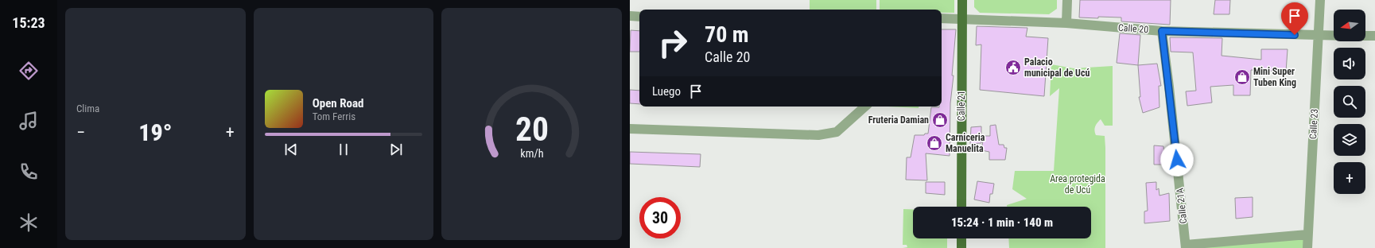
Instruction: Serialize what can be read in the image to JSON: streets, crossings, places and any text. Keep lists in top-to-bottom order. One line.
{"streets":{"main road":["Calle 21"],"street":["Calle 20","Calle 23","Calle 21A"]},"crossings":[["Calle 20","Calle 21"],["Calle 20","Calle 23"],["Calle 20","Calle 21A"]],"parks":["Area protegida de Ucú"],"places":{"public building":["Palacio municipal de Ucú"],"shop":["Mini Super Tuben King","Fruteria Damian","Carniceria Manuelita"]},"north":"left","page":{"tabs":"15:23","tile":"Clima","map_buttons":"+","turn":["70 m","Calle 20"],"then":"Luego","song":["Open Road","Tom Ferris"],"heat":["−","19°","+"],"limit":"30","trip":"15:24 · 1 min · 140 m","gauge":["20","km/h"]}}
